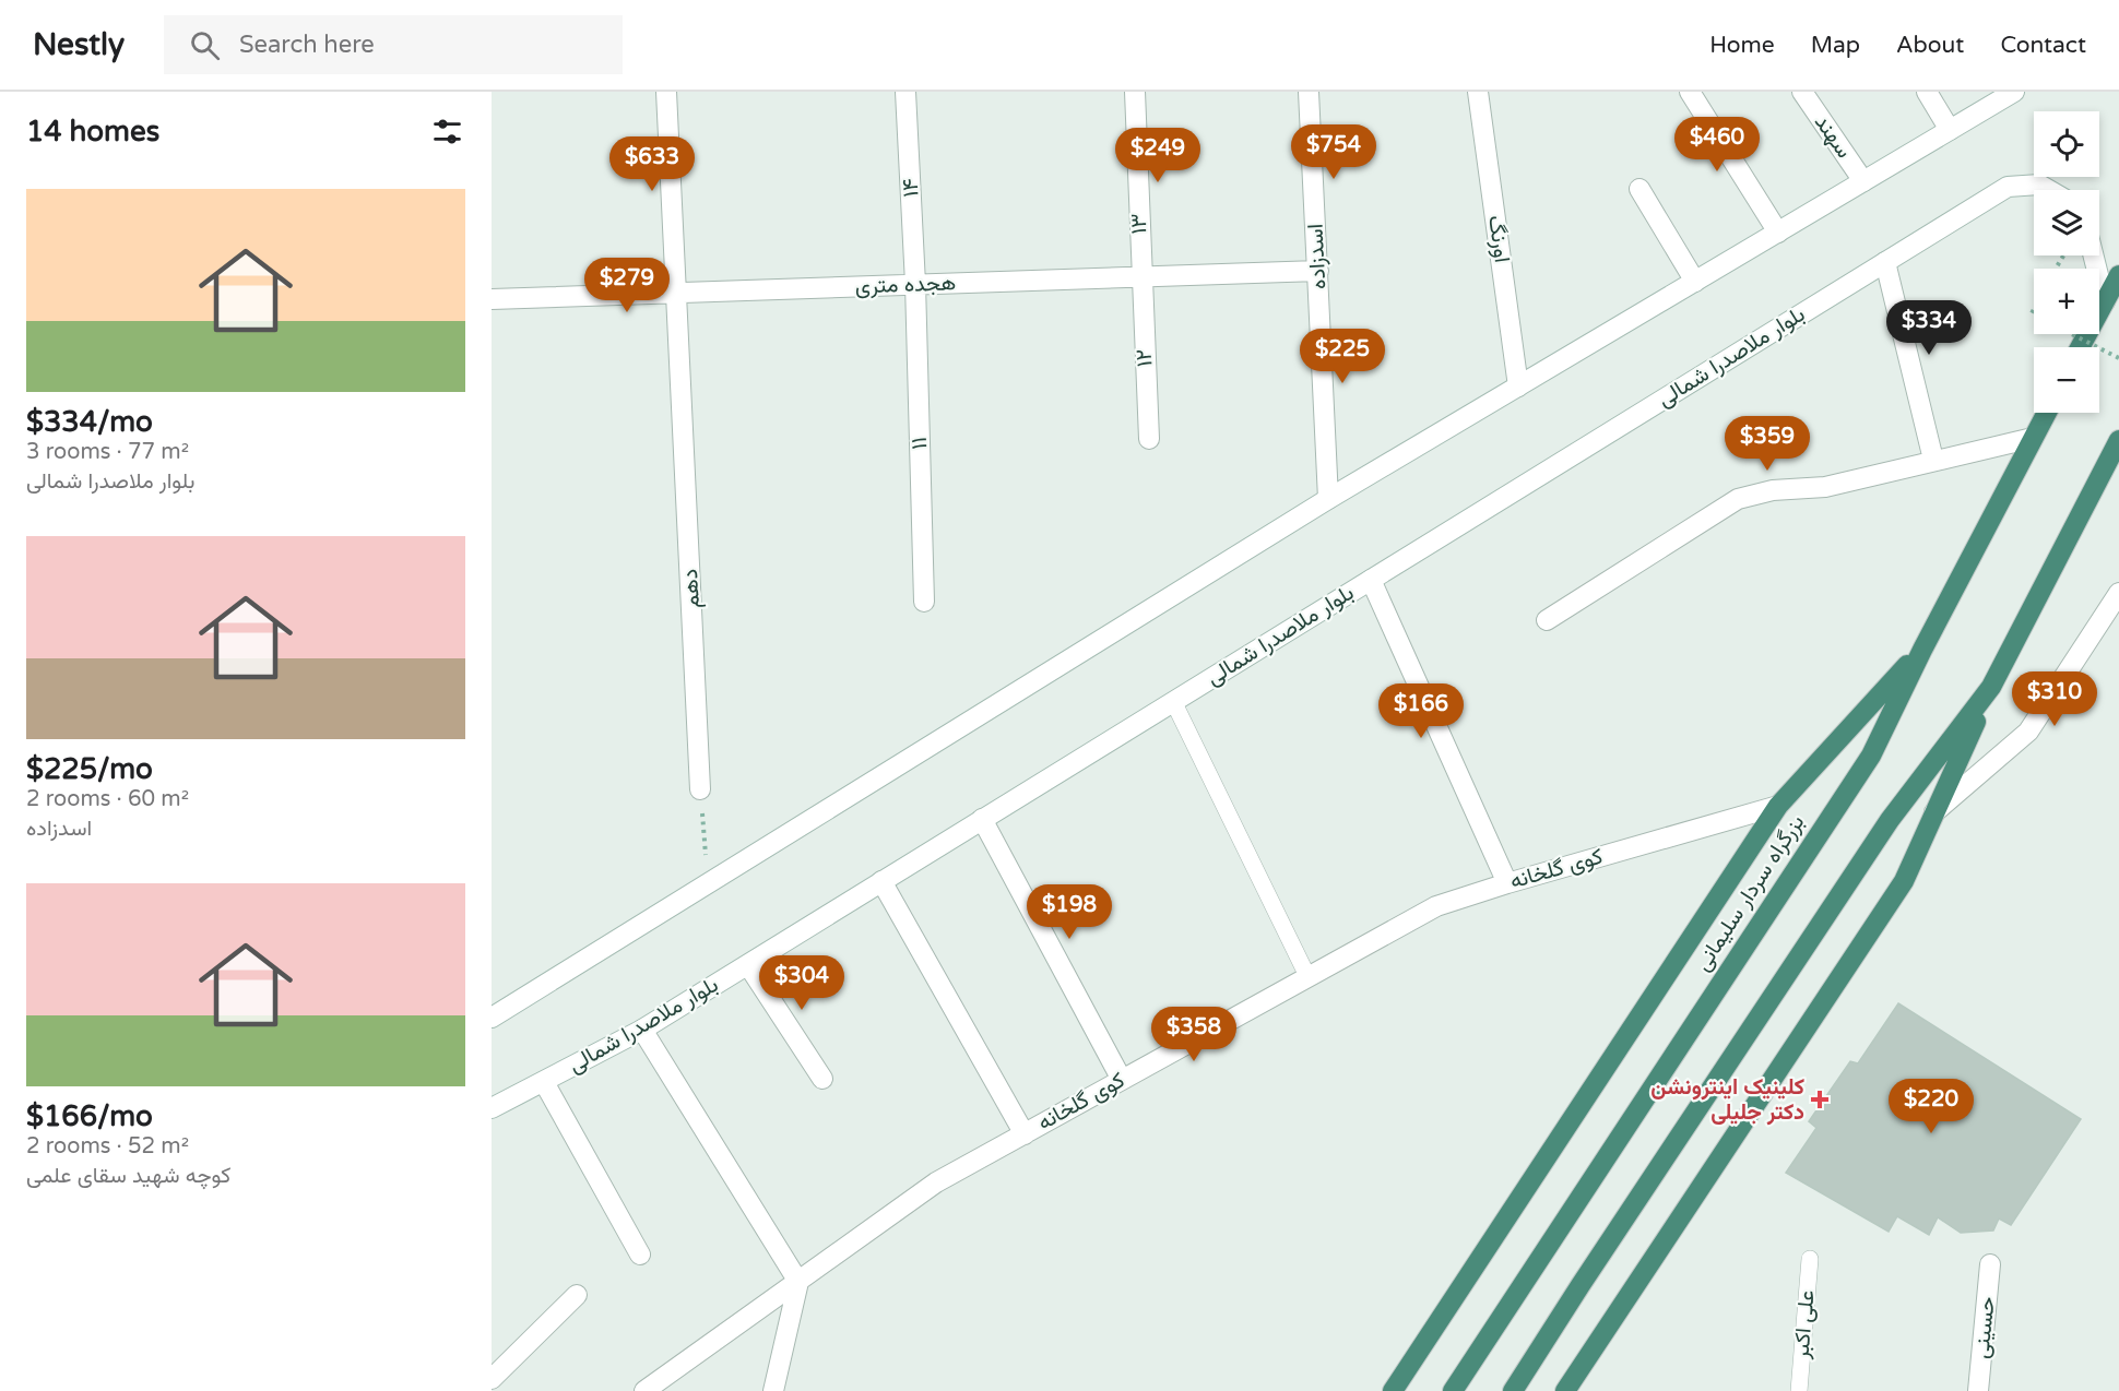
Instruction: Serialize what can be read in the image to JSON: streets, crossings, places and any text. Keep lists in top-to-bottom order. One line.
{"streets":{"highway":["بزرگراه سردار سلیمانی"],"street":["سهند","۱۴","۱۳","اورنگ","اسدزاده","هجده متری","بلوار ملاصدرا شمالی","۱۲","۱۱","دهم","کوی گلخانه","حسینی"],"lane":["علی اکبر"]},"crossings":[["۱۴","هجده متری"],["۱۴","۱۱"],["۱۳","هجده متری"],["۱۳","۱۲"],["اسدزاده","هجده متری"],["هجده متری","۱۲"],["هجده متری","۱۱"],["هجده متری","دهم"]],"places":{"health":["کلینیک اینترونشن دکتر جلیلی"]},"page":{"header":"Nestly","search":"Search here","nav":["Home","Map","About","Contact"],"heading":"14 homes","map_buttons":["+","−"],"price":["$460","$754","$249","$633","$279","$334","$225","$359","$310","$166","$198","$304","$358","$220"],"list":[{"name":"$334/mo","note":"3 rooms · 77 m² · بلوار ملاصدرا شمالی"},{"name":"$225/mo","note":"2 rooms · 60 m² · اسدزاده"},{"name":"$166/mo","note":"2 rooms · 52 m² · کوچه شهید سقای علمی"}]}}
